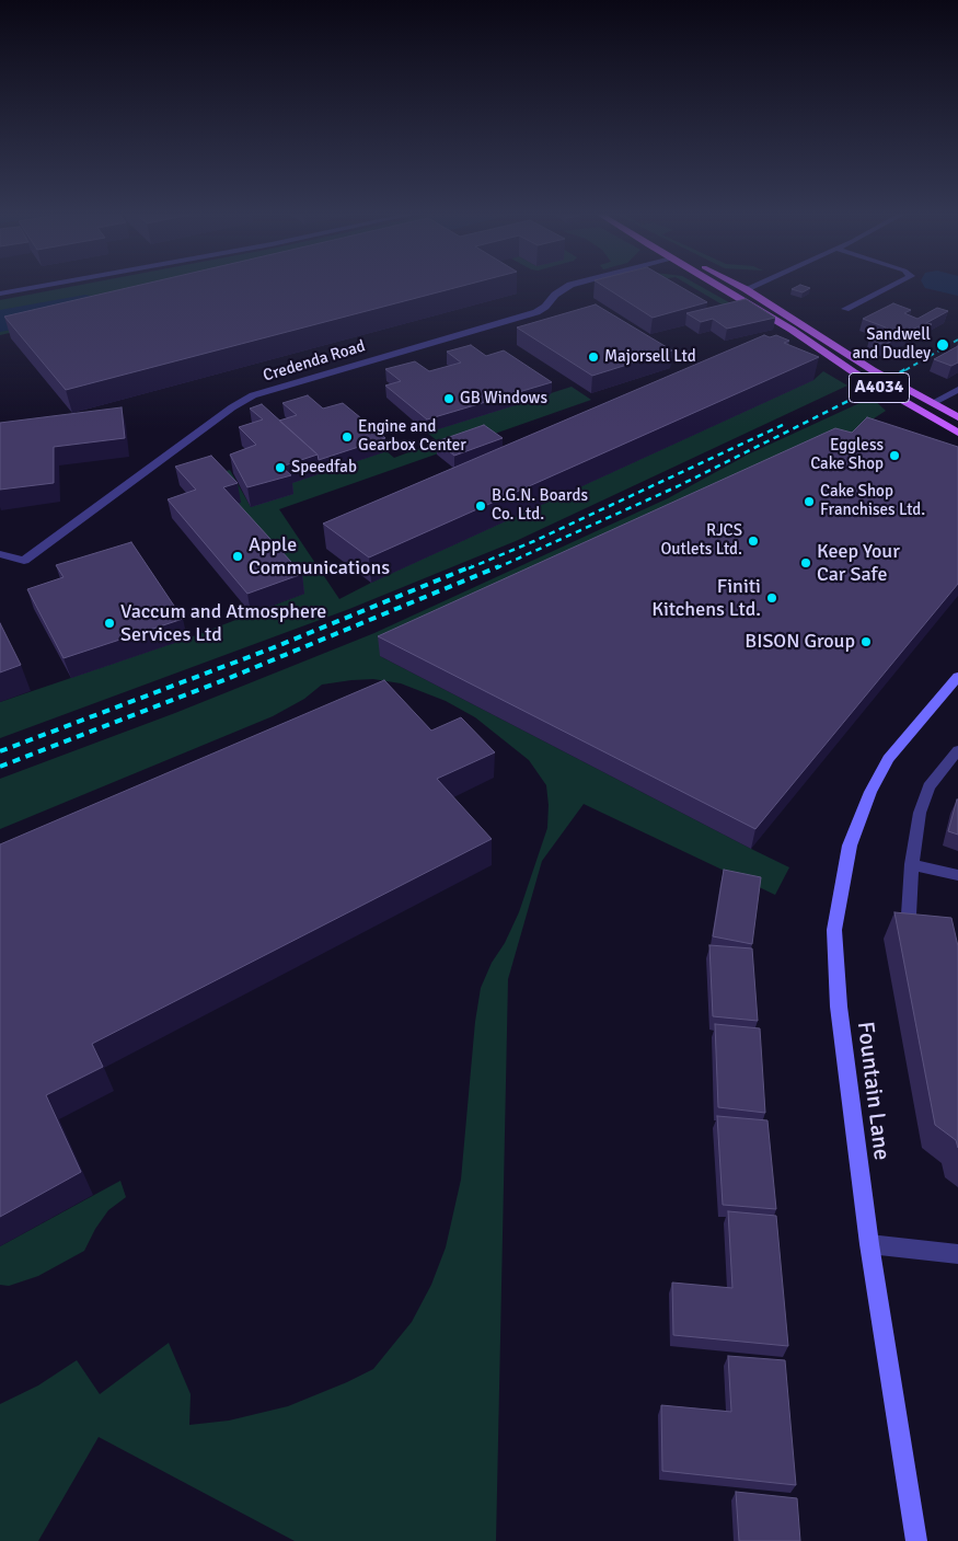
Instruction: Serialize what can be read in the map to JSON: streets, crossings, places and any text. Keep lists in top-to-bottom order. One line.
{"streets":{"main road":["A4034","Fountain Lane"],"street":["Credenda Road"]},"places":["Sandwell and Dudley","Majorsell Ltd","GB Windows","Engine and Gearbox Center","Eggless Cake Shop","Speedfab","Cake Shop Franchises Ltd.","B.G.N. Boards Co. Ltd.","RJCS Outlets Ltd.","Apple Communications","Keep Your Car Safe","Finiti Kitchens Ltd.","Vaccum and Atmosphere Services Ltd","BISON Group"]}
